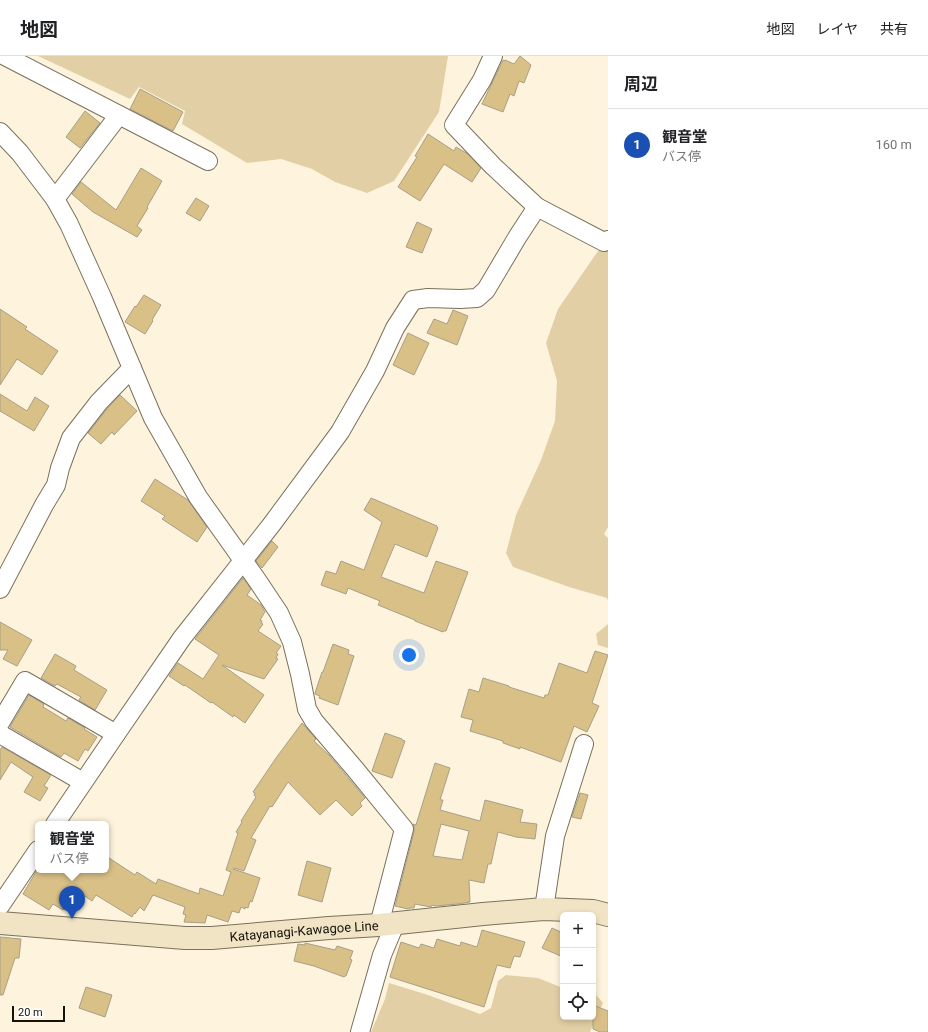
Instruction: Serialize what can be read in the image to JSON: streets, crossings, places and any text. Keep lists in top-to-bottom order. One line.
{"streets":{"main road":["Katayanagi-Kawagoe Line"]},"scale_bar":"20 m","page":{"header":"地図","nav":["地図","レイヤ","共有"],"heading":"周辺","list":[{"mark":"1","name":"観音堂","note":"バス停","value":"160 m"}],"popup":["観音堂","バス停"],"pins":"1","map_buttons":["+","−"],"scale":"20 m"}}
